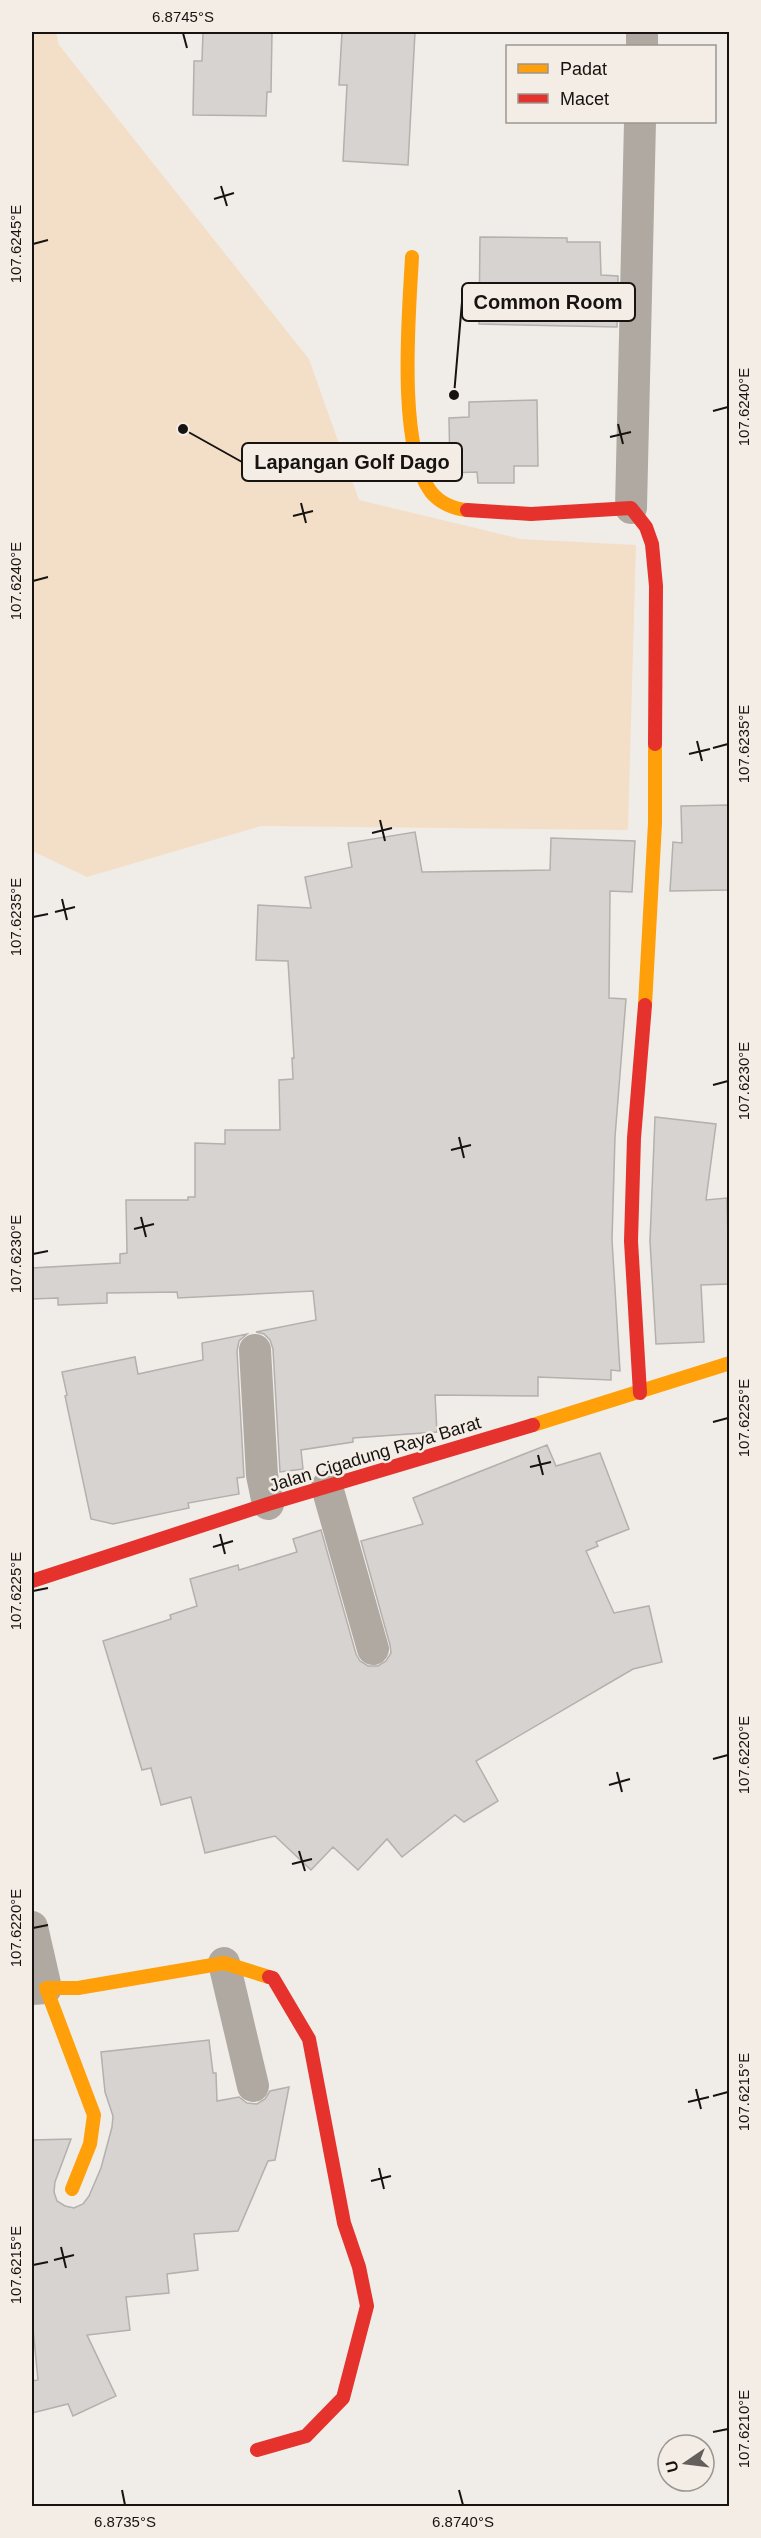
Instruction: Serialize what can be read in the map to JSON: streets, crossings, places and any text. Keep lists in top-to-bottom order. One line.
{"streets":{"street":["Jalan Cigadung Raya Barat"]},"places":["Common Room","Lapangan Golf Dago"],"legend":["Padat","Macet"],"north":"left","coordinates":["6.8745°S","107.6245°E","107.6240°E","107.6235°E","107.6230°E","107.6225°E","107.6220°E","107.6215°E","107.6210°E","6.8735°S","6.8740°S"]}
